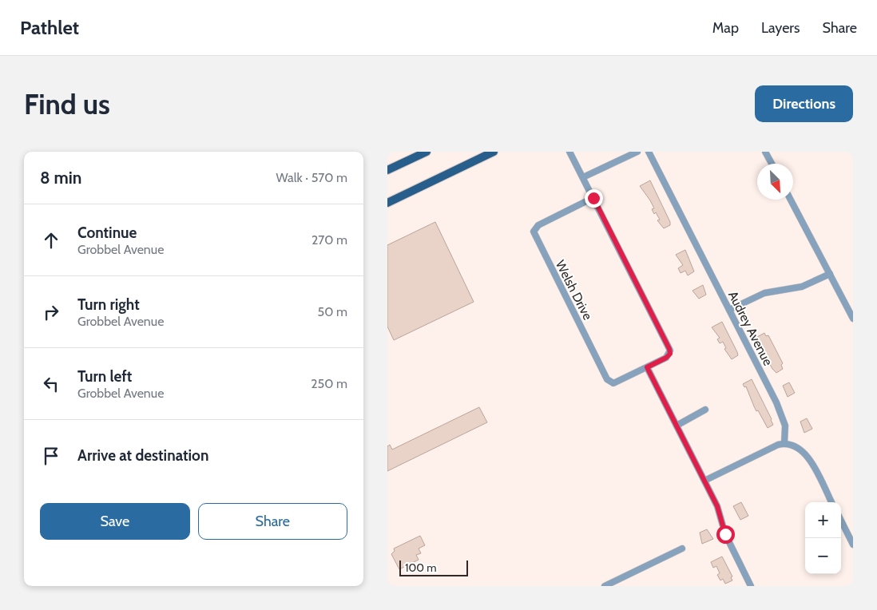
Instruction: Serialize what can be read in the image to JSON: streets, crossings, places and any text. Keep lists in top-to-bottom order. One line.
{"streets":{"street":["Welsh Drive","Audrey Avenue"]},"scale_bar":"100 m","north":"bottom right","page":{"header":"Pathlet","nav":["Map","Layers","Share"],"buttons":["Directions",["Save","Share"]],"title":"Find us","heading":["8 min","Walk · 570 m"],"list":[["Continue","Grobbel Avenue","270 m"],["Turn right","Grobbel Avenue","50 m"],["Turn left","Grobbel Avenue","250 m"],"Arrive at destination"],"map_buttons":["+","−"],"scale":"100 m"}}
